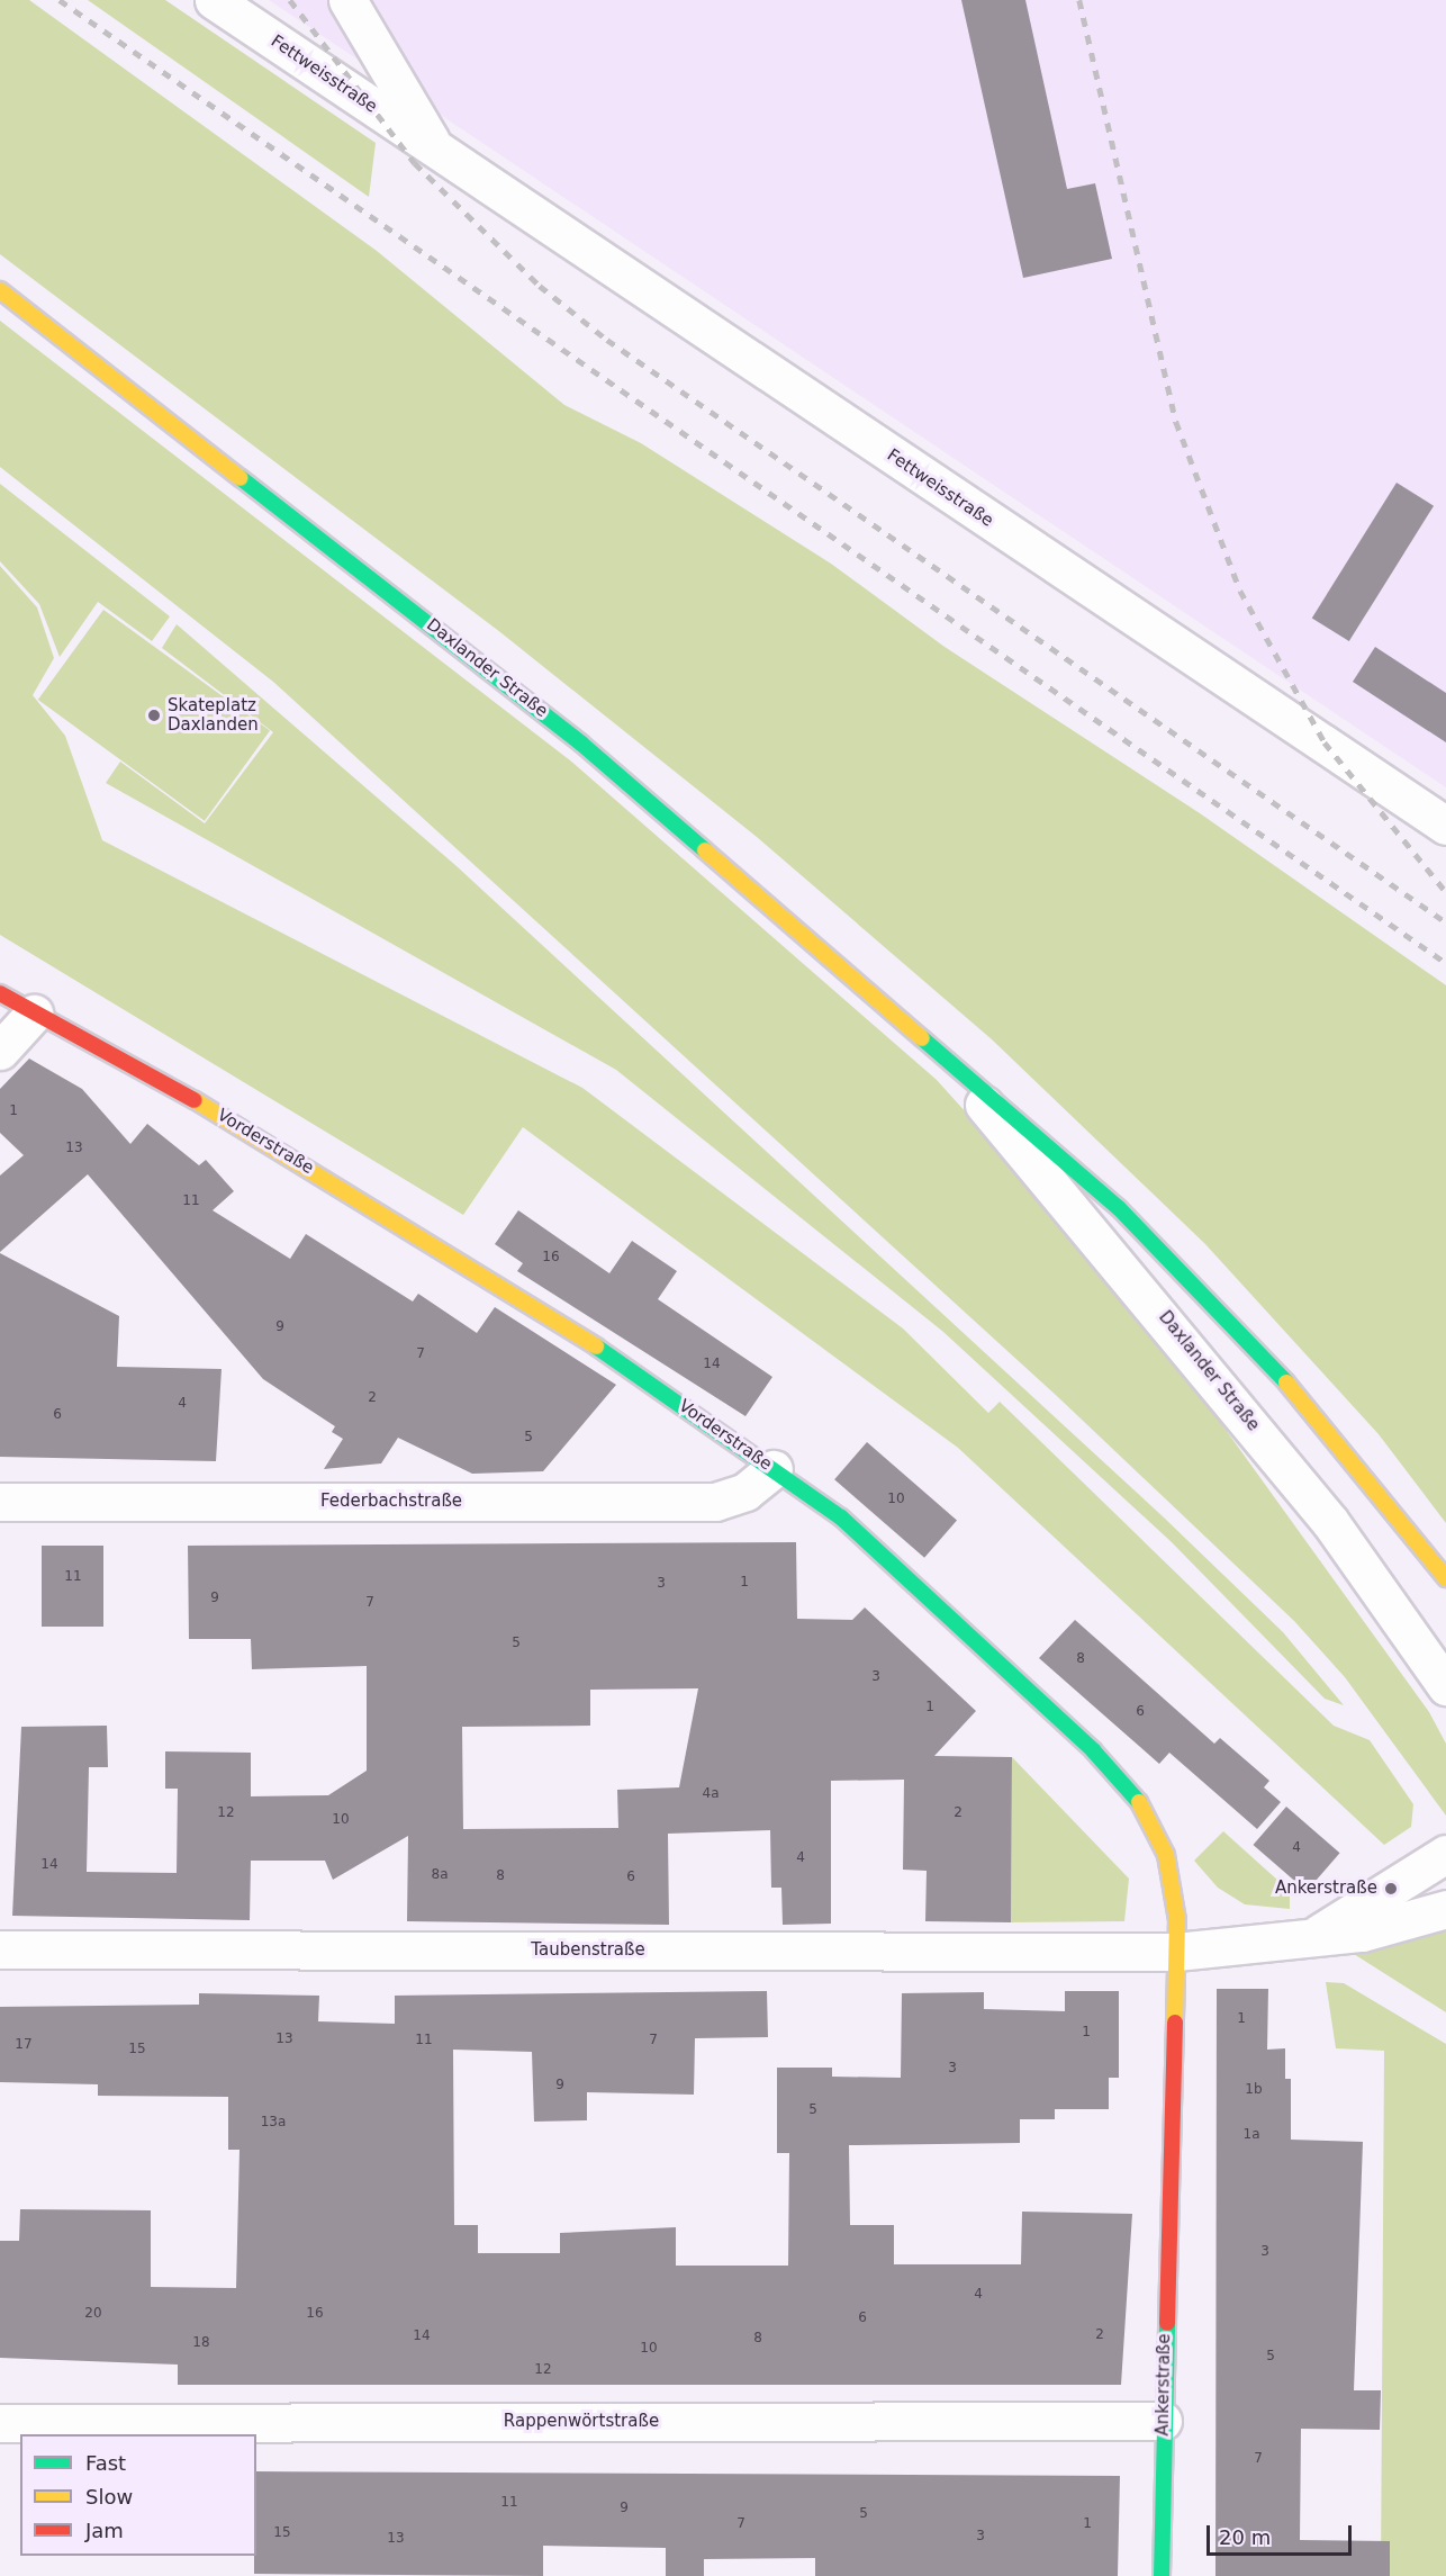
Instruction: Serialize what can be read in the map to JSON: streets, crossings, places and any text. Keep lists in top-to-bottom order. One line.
{"streets":{"street":["Fettweisstraße","Daxlander Straße","Vorderstraße","Federbachstraße","Taubenstraße","Ankerstraße","Rappenwörtstraße"]},"crossings":[["Vorderstraße","Federbachstraße"],["Vorderstraße","Taubenstraße"],["Vorderstraße","Ankerstraße"],["Taubenstraße","Ankerstraße"],["Ankerstraße","Rappenwörtstraße"]],"places":["Skateplatz Daxlanden","Ankerstraße"],"house_numbers":["1","13","11","16","9","7","14","2","4","6","5","10","11","1","3","9","7","5","8","3","1","6","4a","12","2","10","4","4","14","8a","8","6","1","1","13","11","7","17","15","3","9","1b","5","13a","1a","3","4","20","16","6","2","14","8","18","10","5","12","7","11","9","5","7","1","15","3","13"],"legend":["Fast","Slow","Jam"],"scale_bar":"20 m"}
